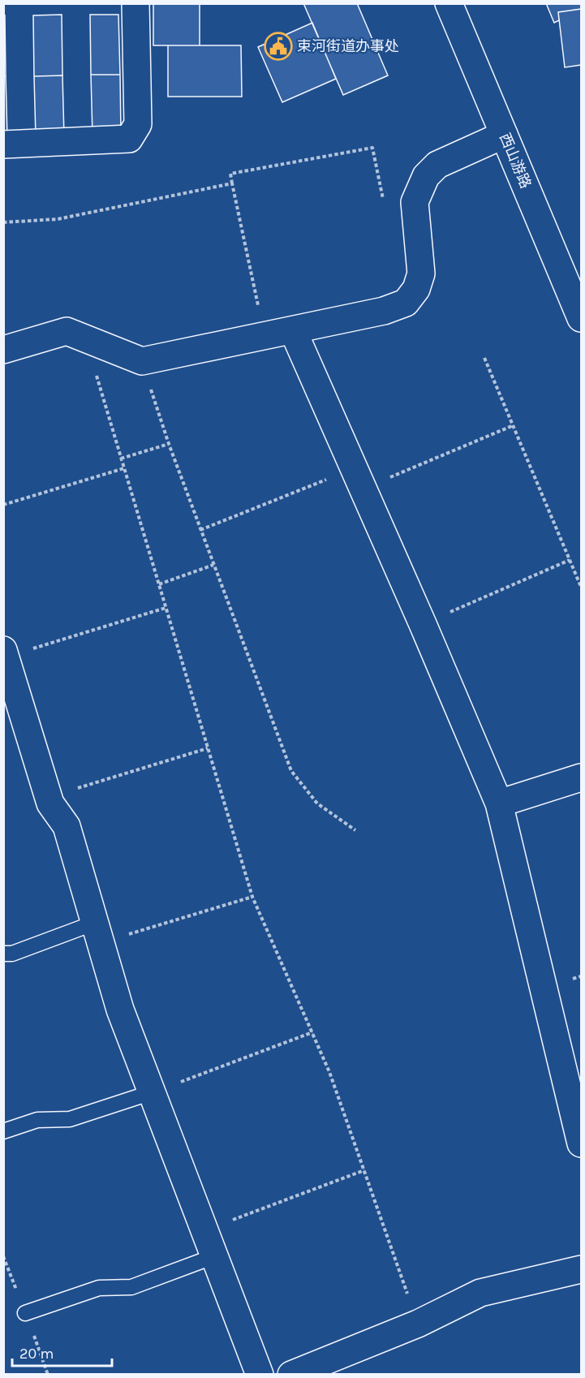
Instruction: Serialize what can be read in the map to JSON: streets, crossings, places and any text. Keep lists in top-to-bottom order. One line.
{"streets":{"street":["西山游路"]},"places":{"public building":["束河街道办事处"]},"scale_bar":"20 m"}
